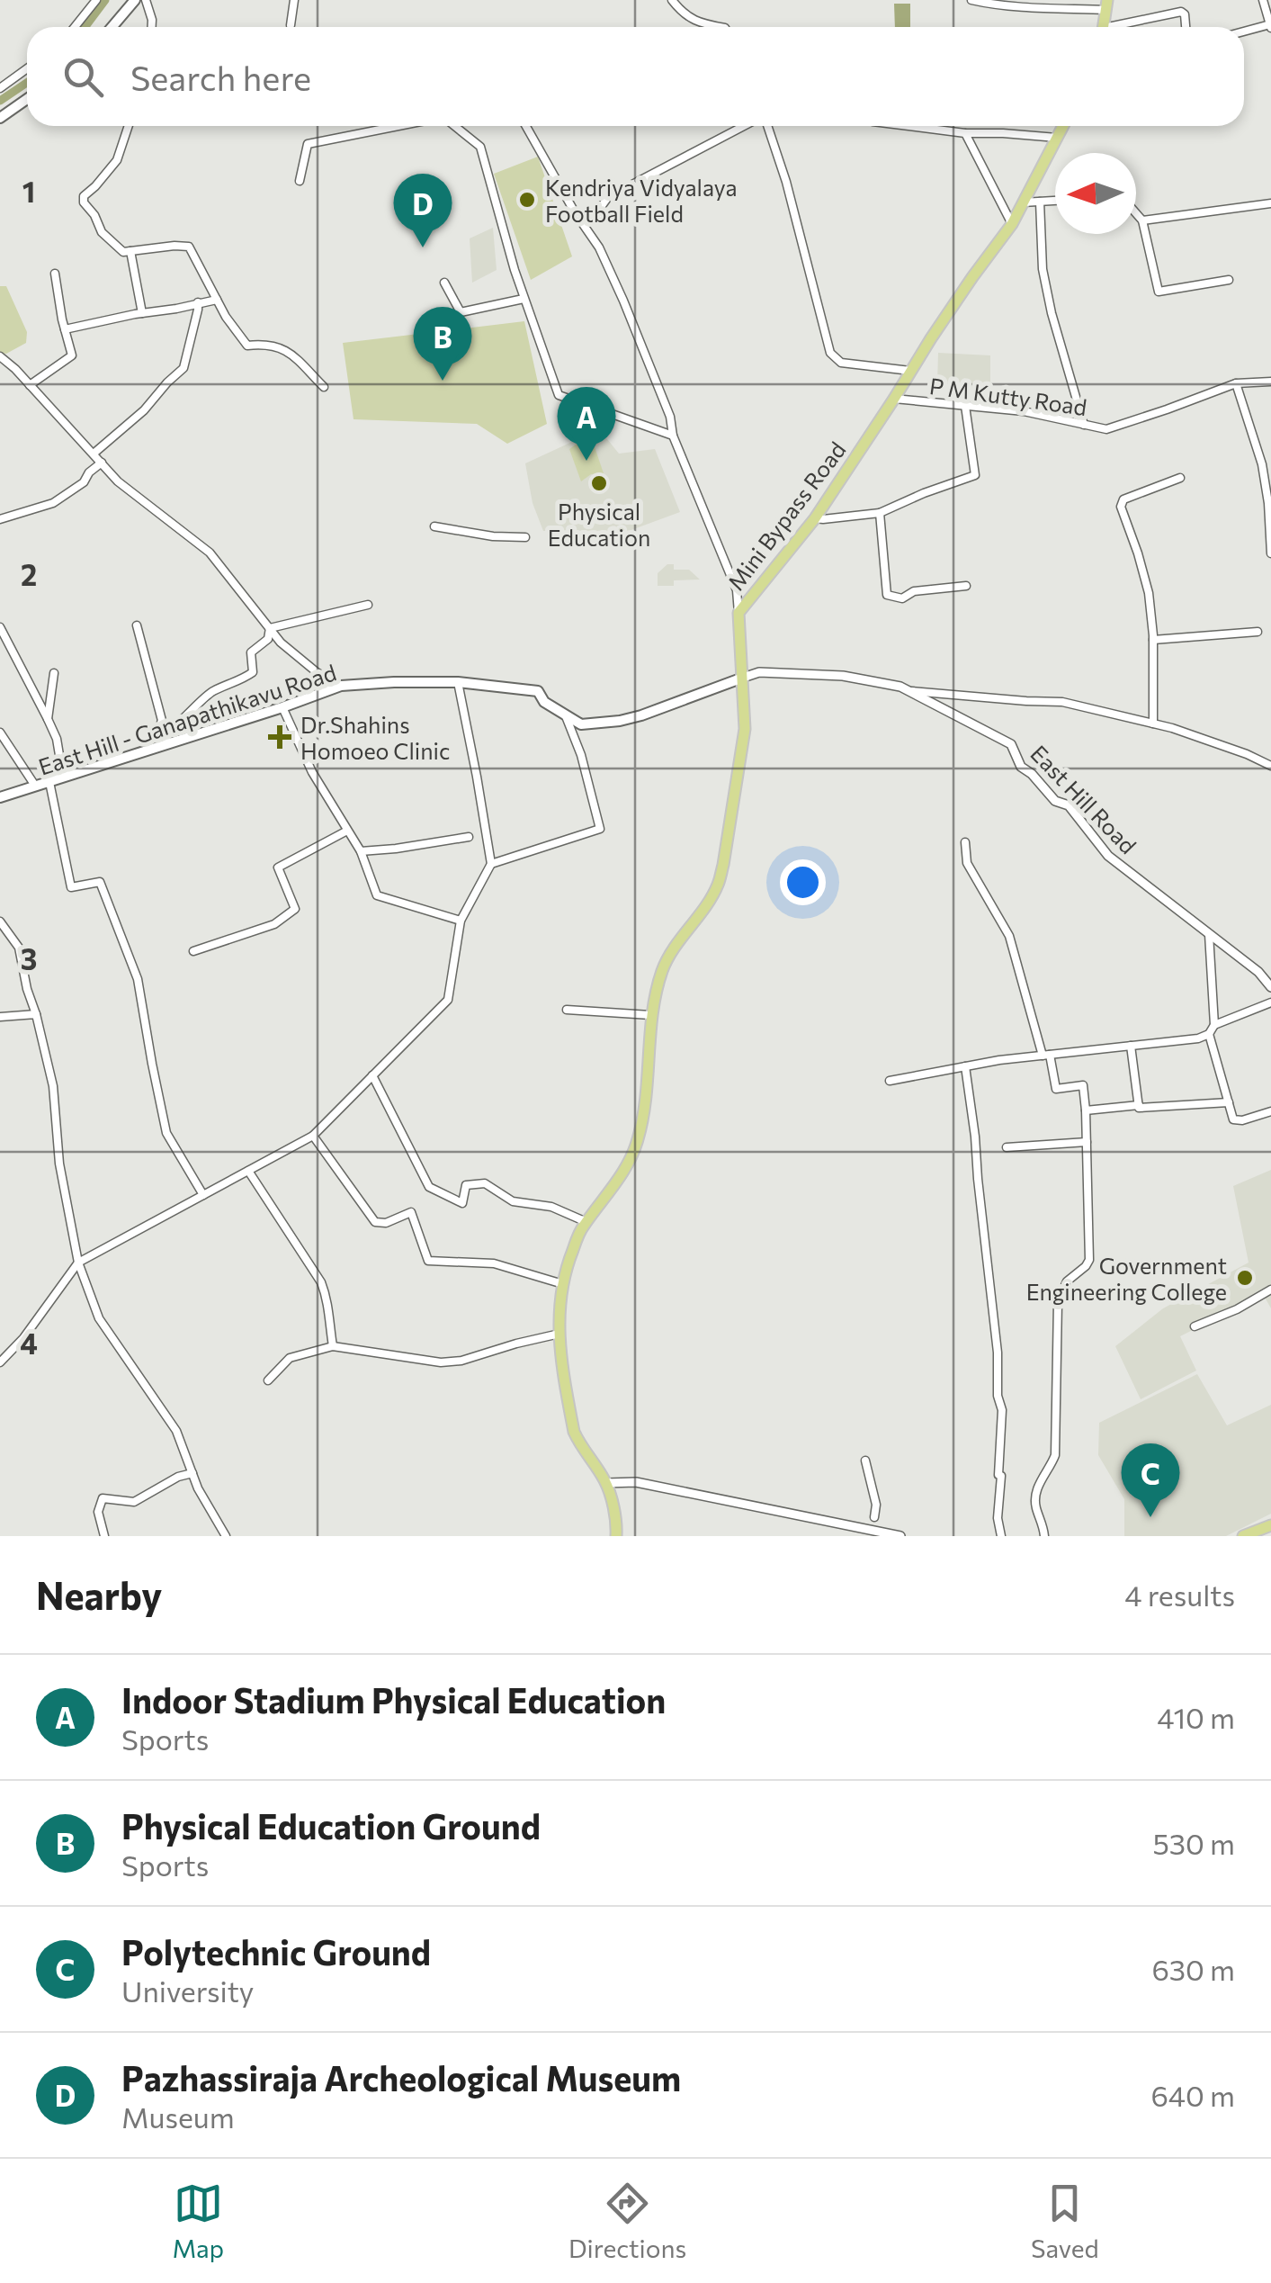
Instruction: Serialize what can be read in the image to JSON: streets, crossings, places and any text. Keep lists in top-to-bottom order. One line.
{"streets":{"main road":["Mini Bypass Road","East Hill - Ganapathikavu Road"],"street":["P M Kutty Road","East Hill Road"]},"crossings":[["P M Kutty Road","Mini Bypass Road"],["Mini Bypass Road","East Hill - Ganapathikavu Road"],["Mini Bypass Road","East Hill Road"],["East Hill - Ganapathikavu Road","East Hill Road"]],"places":{"other":["Kendriya Vidyalaya Football Field","Physical Education","Government Engineering College"],"health":["Dr.Shahins Homoeo Clinic"]},"north":"left","page":{"search":"Search here","pins":["D","B","A","C"],"heading":["Nearby","4 results"],"list":[{"mark":"A","name":"Indoor Stadium Physical Education","note":"Sports","value":"410 m"},{"mark":"B","name":"Physical Education Ground","note":"Sports","value":"530 m"},{"mark":"C","name":"Polytechnic Ground","note":"University","value":"630 m"},{"mark":"D","name":"Pazhassiraja Archeological Museum","note":"Museum","value":"640 m"}],"nav":["Map","Directions","Saved"]},"grid":{"rows":["1","2","3","4"]}}
